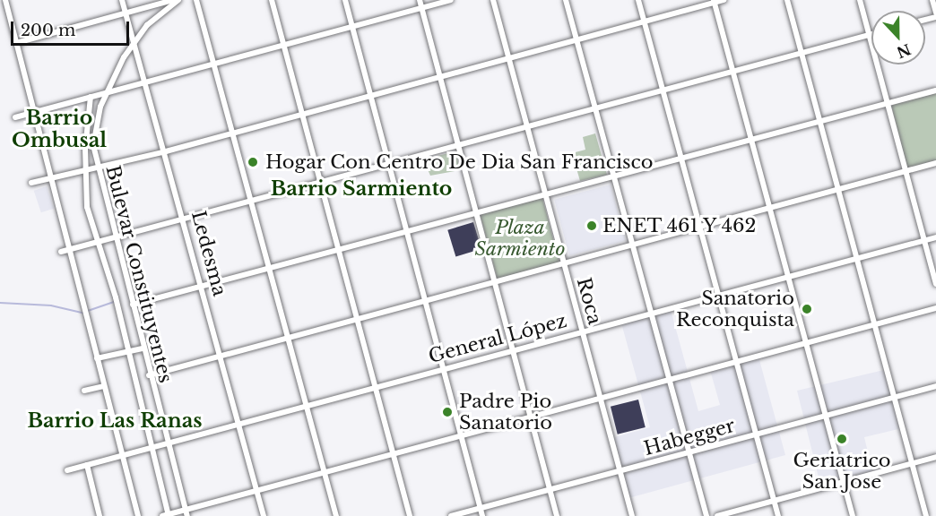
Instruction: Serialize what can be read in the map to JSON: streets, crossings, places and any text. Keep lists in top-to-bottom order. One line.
{"streets":{"street":["Ledesma","Bulevar Constituyentes","Roca","General López","Habegger"]},"crossings":[["Ledesma","Bulevar Constituyentes"],["Ledesma","General López"],["Bulevar Constituyentes","General López"],["Roca","General López"],["Roca","Habegger"]],"districts":["Barrio Ombusal","Barrio Sarmiento","Barrio Las Ranas"],"parks":["Plaza Sarmiento"],"places":["Hogar Con Centro De Dia San Francisco","ENET 461 Y 462","Sanatorio Reconquista","Padre Pio Sanatorio","Geriatrico San Jose"],"scale_bar":"200 m","north":"bottom"}
